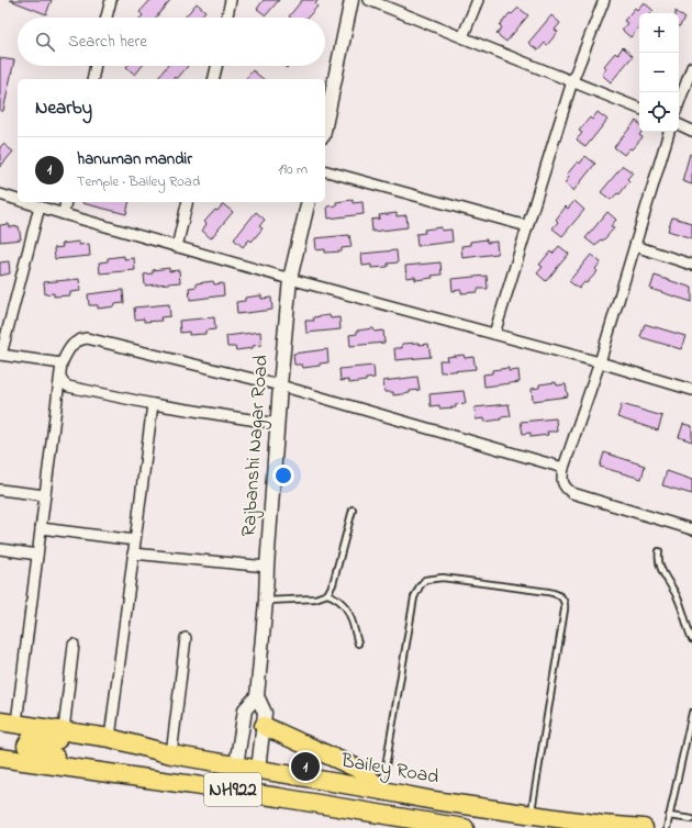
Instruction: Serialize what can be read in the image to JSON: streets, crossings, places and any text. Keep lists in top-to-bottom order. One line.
{"streets":{"highway":["Bailey Road","NH922"],"street":["Rajbanshi Nagar Road"]},"crossings":[["Rajbanshi Nagar Road","Bailey Road"]],"page":{"map_buttons":["+","−"],"search":"Search here","heading":"Nearby","list":[{"mark":"1","name":"hanuman mandir","note":"Temple · Bailey Road","value":"190 m"}],"pins":"1"}}
